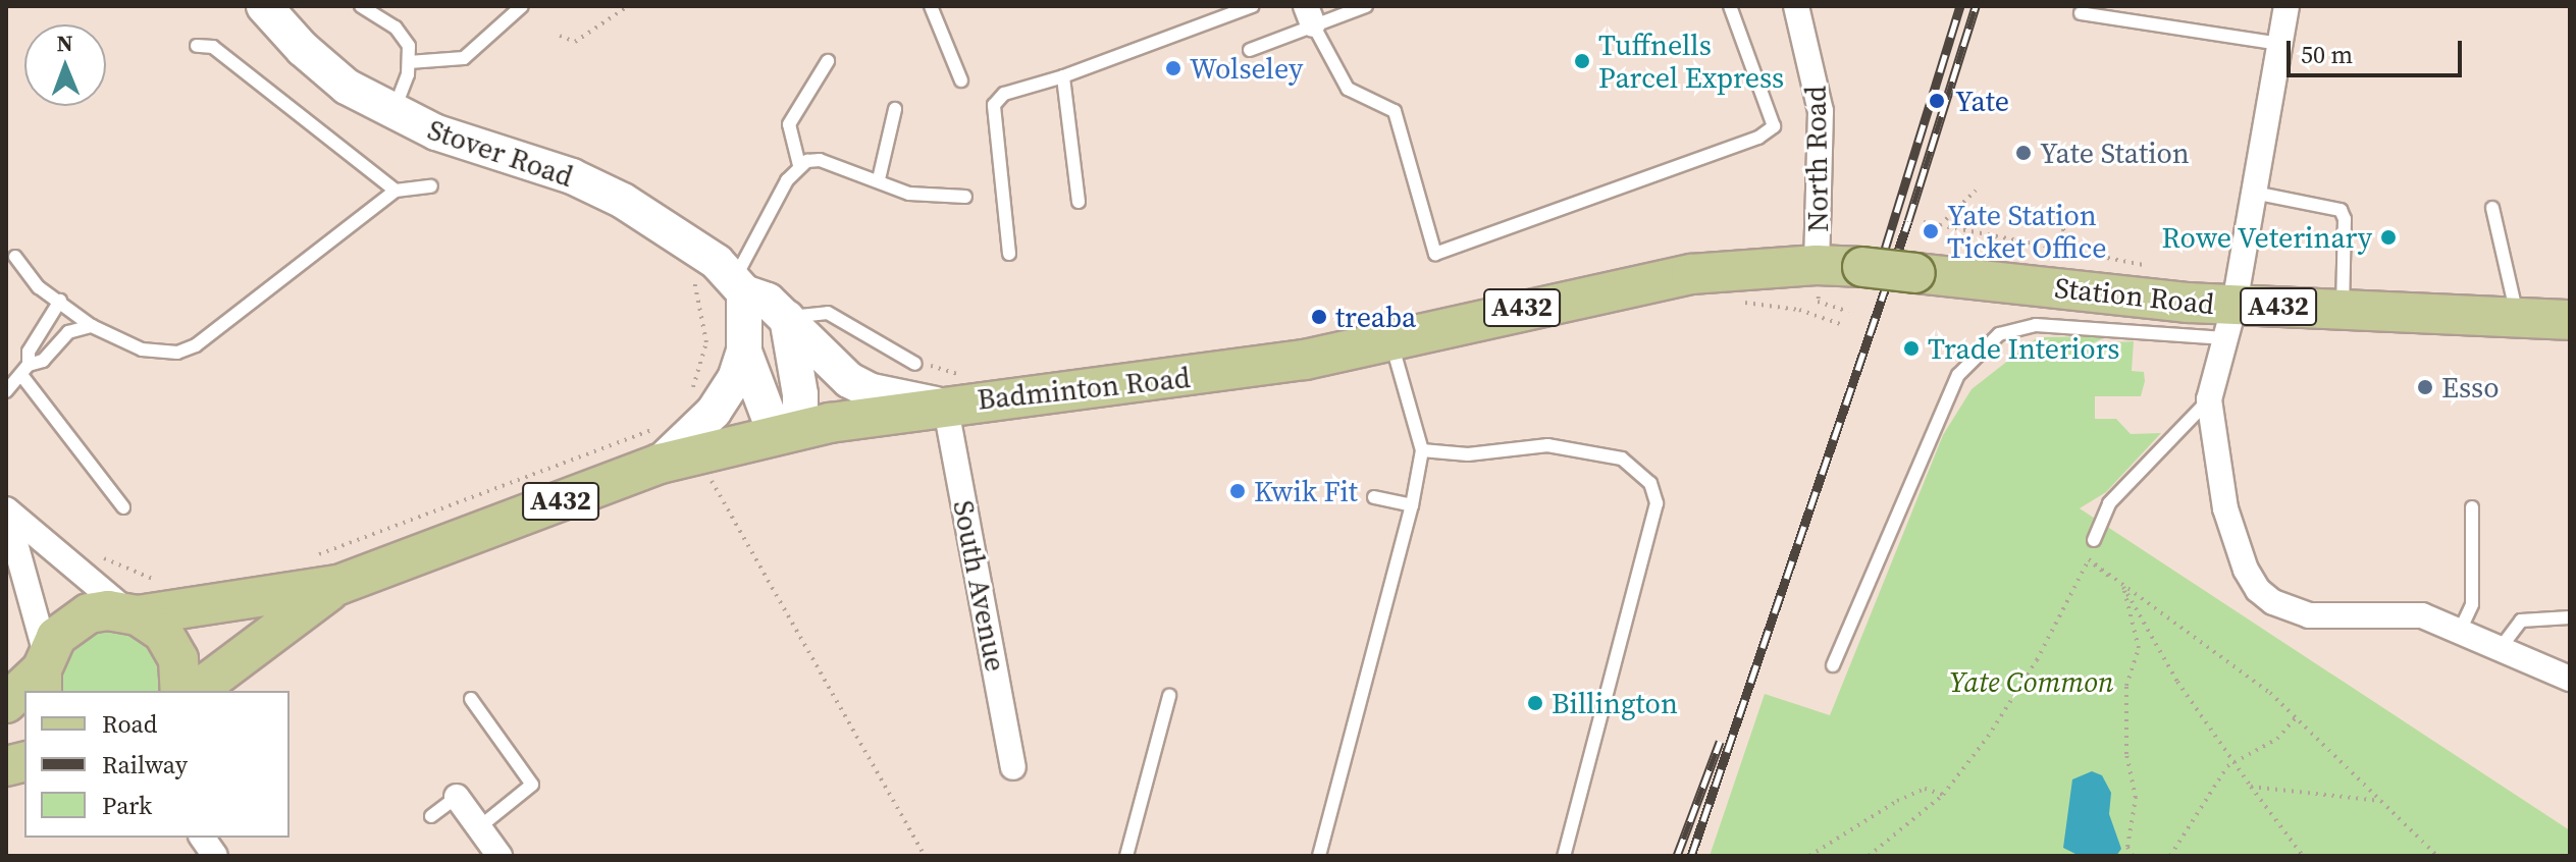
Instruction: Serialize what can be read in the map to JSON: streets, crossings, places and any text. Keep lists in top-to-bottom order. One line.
{"streets":{"main road":["Stover Road","Station Road","A432","Badminton Road"],"street":["North Road","South Avenue"]},"crossings":[["Stover Road","Badminton Road"],["Stover Road","South Avenue"],["North Road","Station Road"],["North Road","Badminton Road"],["Station Road","Badminton Road"],["Badminton Road","South Avenue"]],"parks":["Yate Common"],"places":["Tuffnells Parcel Express","Wolseley","Yate","Yate Station","Yate Station Ticket Office","Rowe Veterinary","treaba","Trade Interiors","Esso","Kwik Fit","Billington"],"legend":["Road","Railway","Park"],"scale_bar":"50 m","north":"top"}
